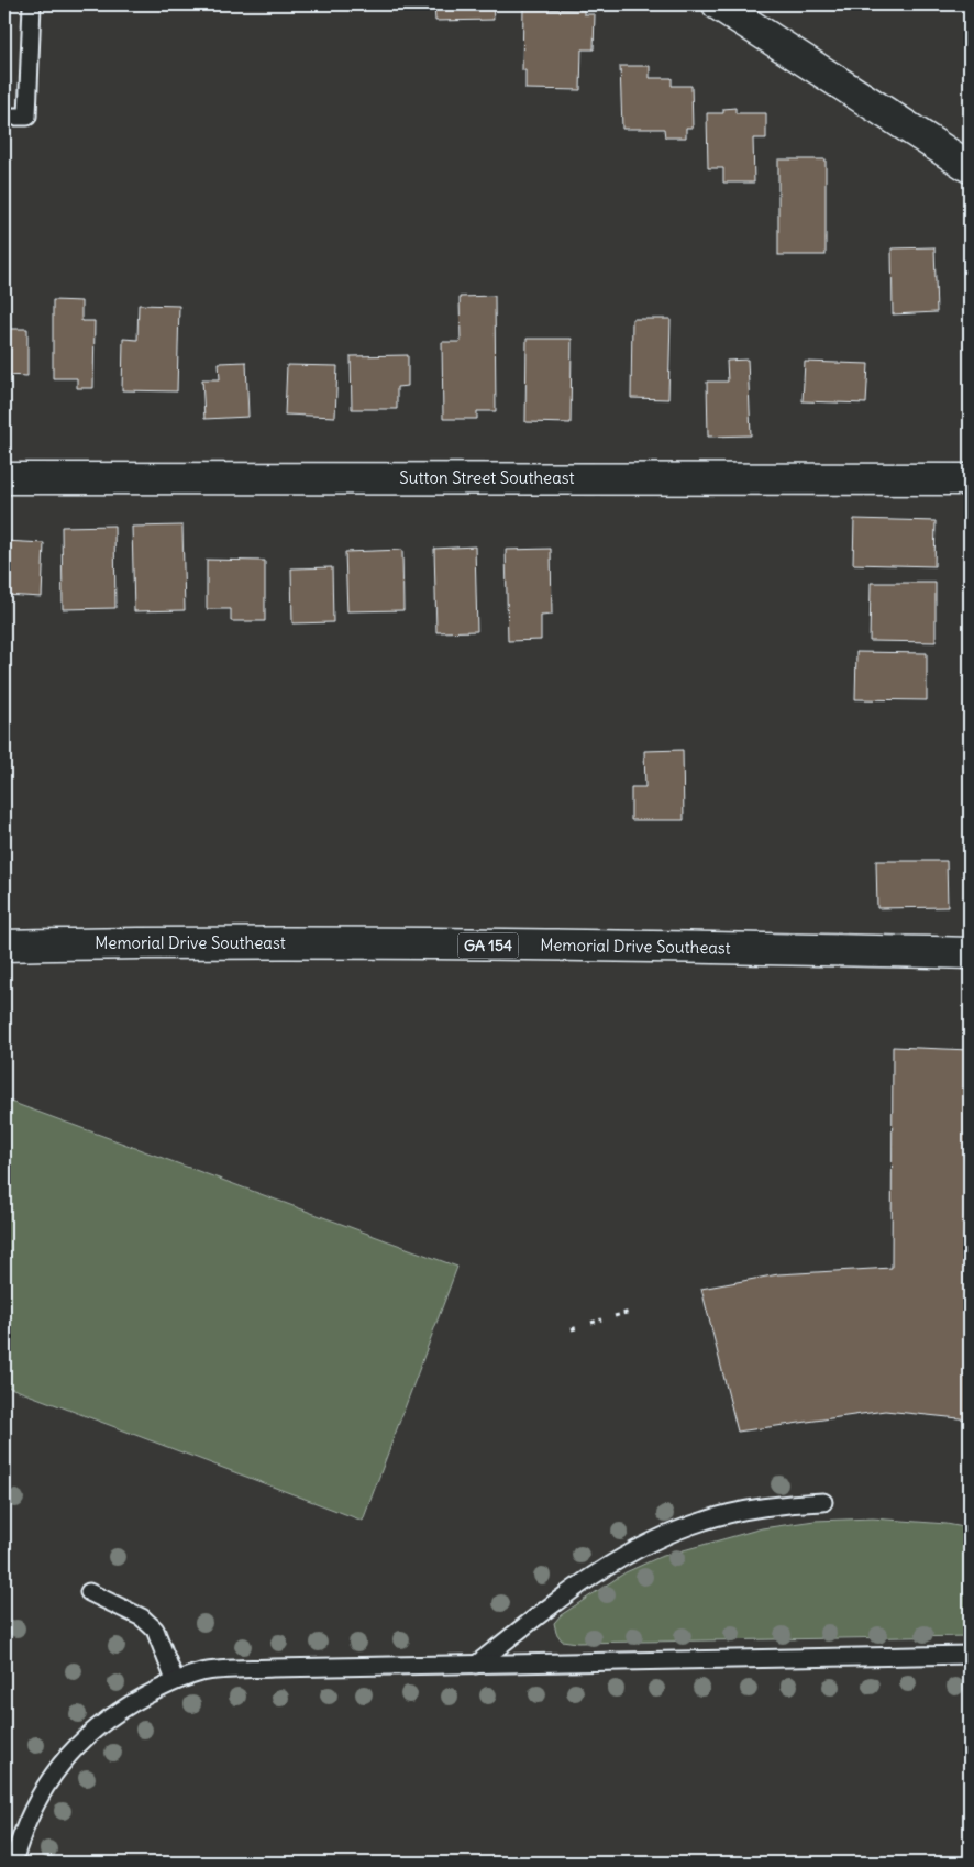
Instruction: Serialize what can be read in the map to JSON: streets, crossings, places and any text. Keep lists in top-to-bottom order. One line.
{"streets":{"street":["Sutton Street Southeast","Memorial Drive Southeast","GA 154"]}}
